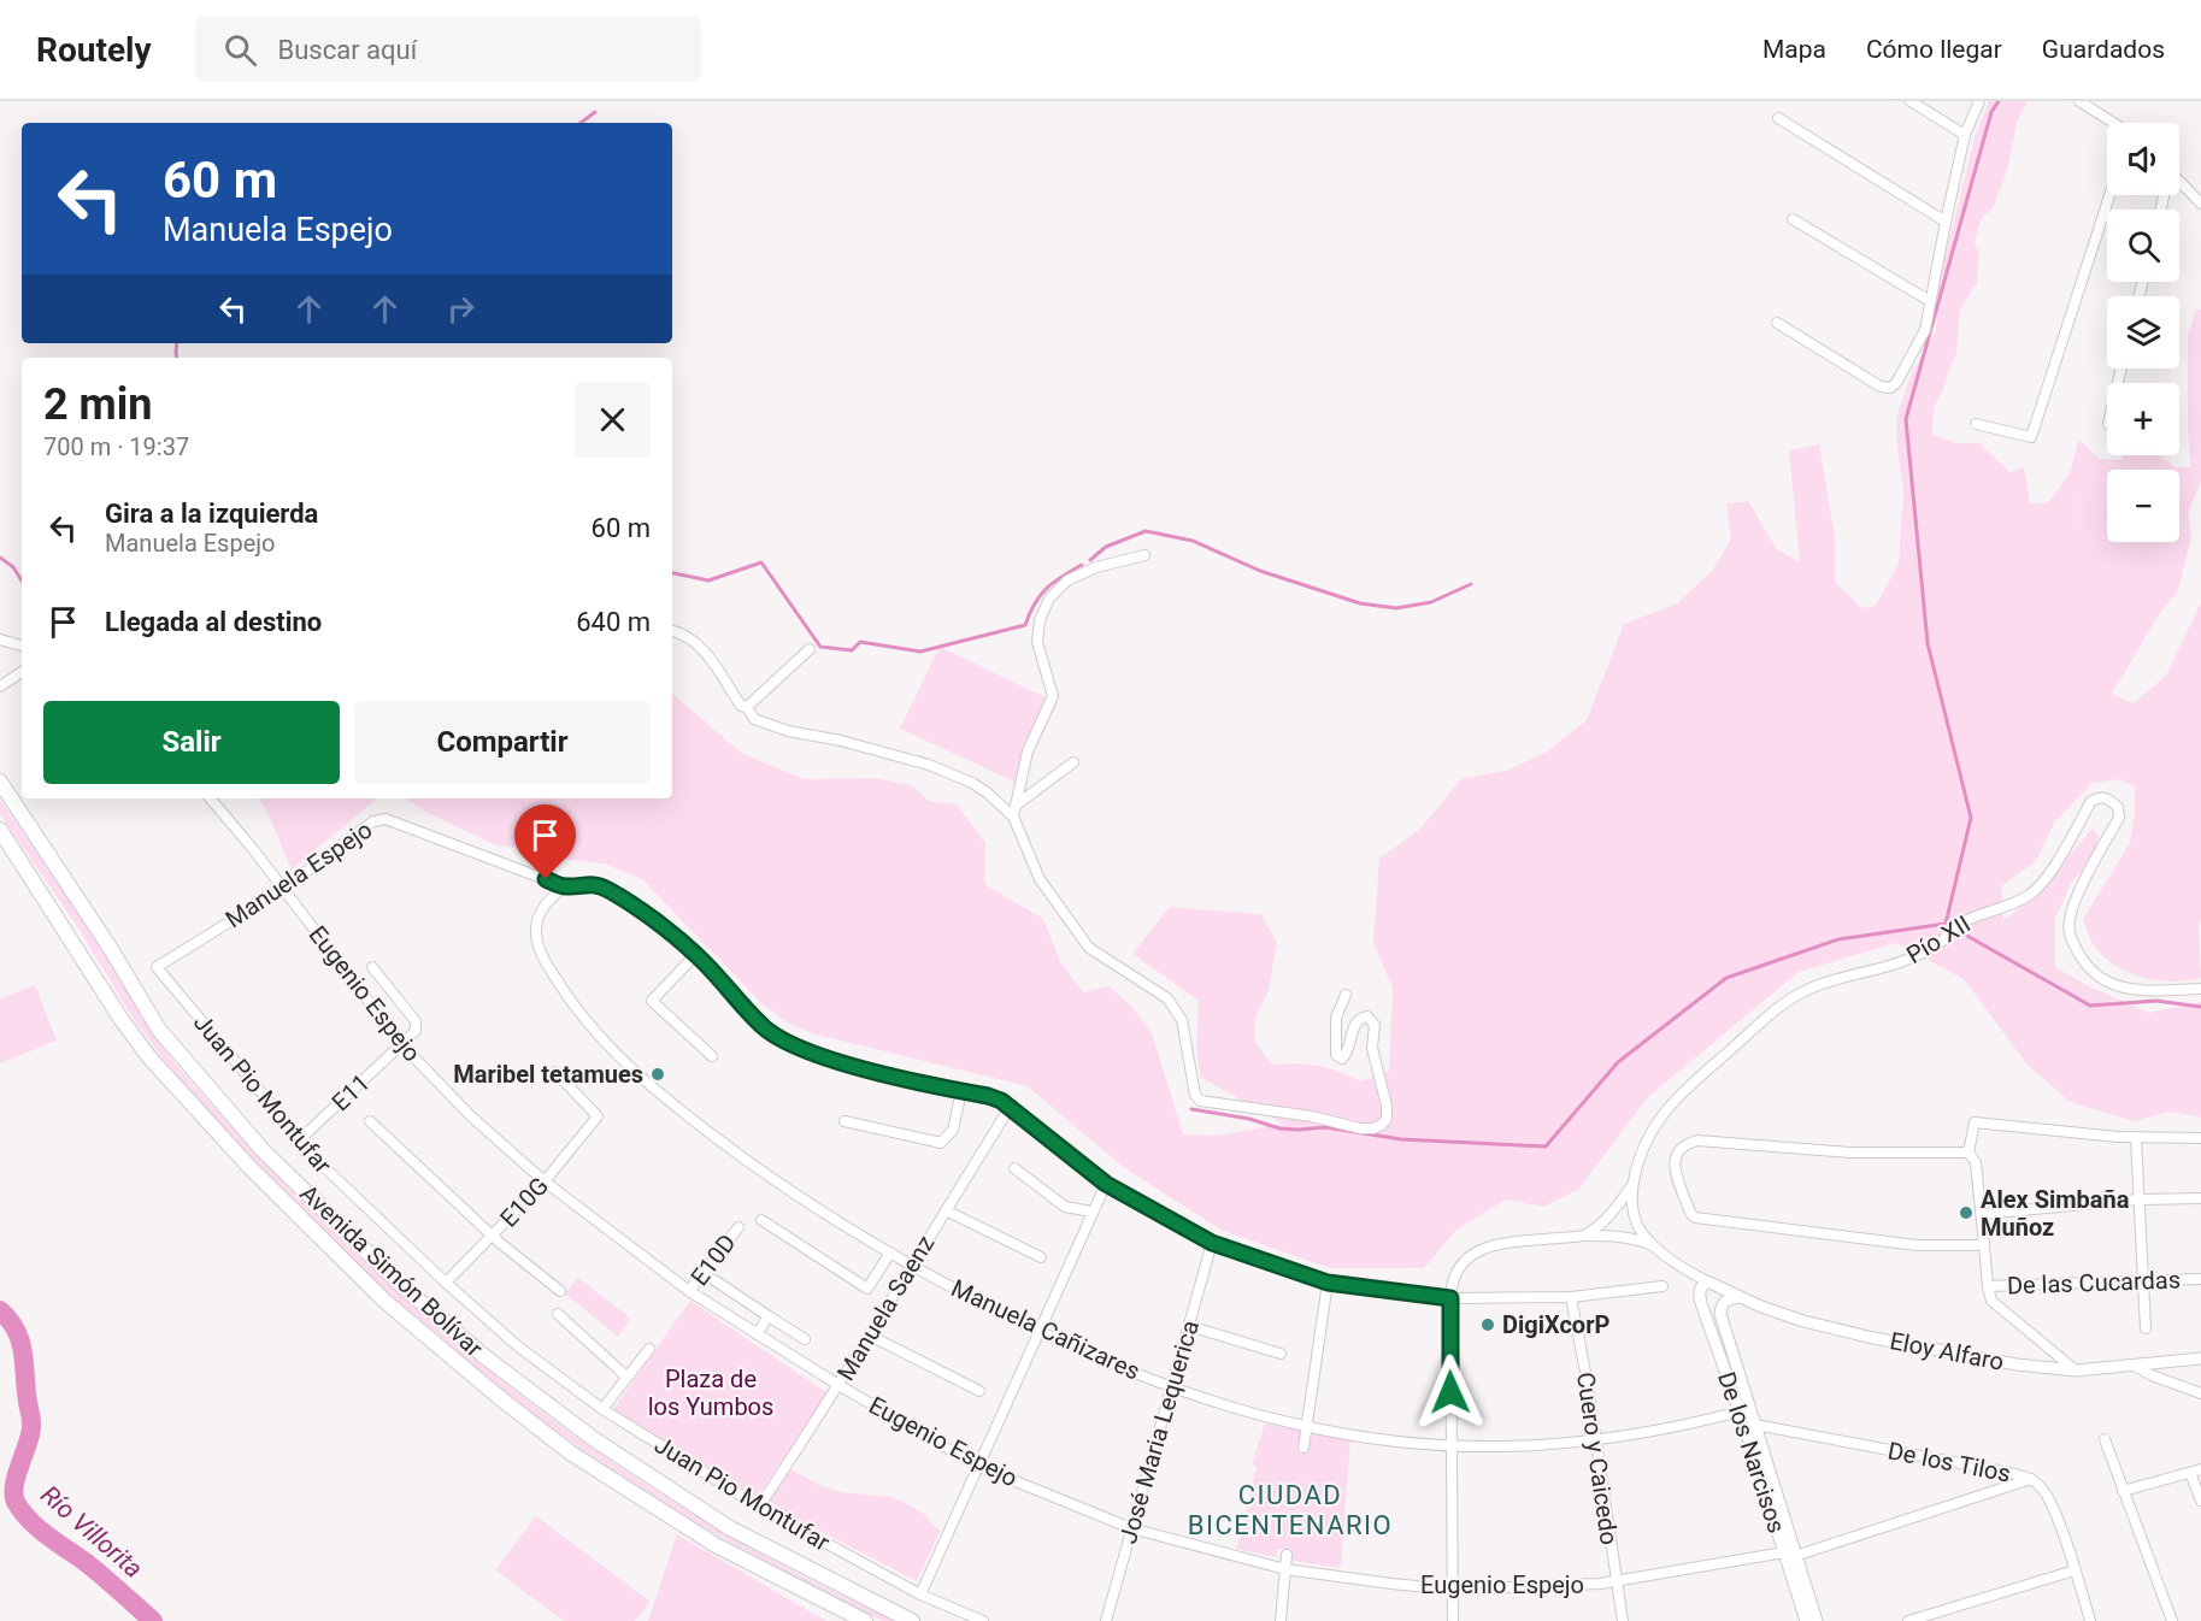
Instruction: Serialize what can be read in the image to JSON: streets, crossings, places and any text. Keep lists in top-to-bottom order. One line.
{"streets":{"highway":["Avenida Simón Bolívar"],"street":["Manuela Espejo","Pío XII","Eugenio Espejo","E11","Juan Pio Montufar","E10G","E10D","De las Cucardas","Manuela Saenz","Manuela Cañizares","Eloy Alfaro","José Maria Lequerica","De los Narcisos","Cuero y Caicedo","De los Tilos"]},"crossings":[["Manuela Espejo","Eugenio Espejo"],["Manuela Espejo","Juan Pio Montufar"],["Manuela Espejo","Manuela Saenz"],["Manuela Espejo","Manuela Cañizares"],["Manuela Espejo","José Maria Lequerica"],["Manuela Espejo","Cuero y Caicedo"],["Pío XII","Eloy Alfaro"],["Pío XII","De los Narcisos"],["Eugenio Espejo","E11"],["Eugenio Espejo","E10G"],["Eugenio Espejo","E10D"],["Eugenio Espejo","Manuela Saenz"],["Eugenio Espejo","José Maria Lequerica"],["Eugenio Espejo","De los Narcisos"],["Eugenio Espejo","Cuero y Caicedo"],["Eugenio Espejo","De los Tilos"],["E11","Juan Pio Montufar"],["Juan Pio Montufar","E10G"],["Juan Pio Montufar","Manuela Saenz"],["Manuela Saenz","Manuela Cañizares"],["Manuela Cañizares","José Maria Lequerica"],["Manuela Cañizares","De los Narcisos"],["Manuela Cañizares","Cuero y Caicedo"],["Eloy Alfaro","De los Narcisos"],["De los Narcisos","De los Tilos"]],"districts":["CIUDAD BICENTENARIO"],"water":["Río Villorita"],"parks":["Plaza de los Yumbos"],"places":["Maribel tetamues","Alex Simbaña Muñoz","DigiXcorP"],"page":{"header":"Routely","search":"Buscar aquí","nav":["Mapa","Cómo llegar","Guardados"],"map_buttons":["+","−"],"turn":["60 m","Manuela Espejo"],"heading":["2 min","700 m · 19:37"],"list":[{"name":"Gira a la izquierda","note":"Manuela Espejo","value":"60 m"},{"name":"Llegada al destino","value":"640 m"}],"buttons":["Salir","Compartir"]}}
